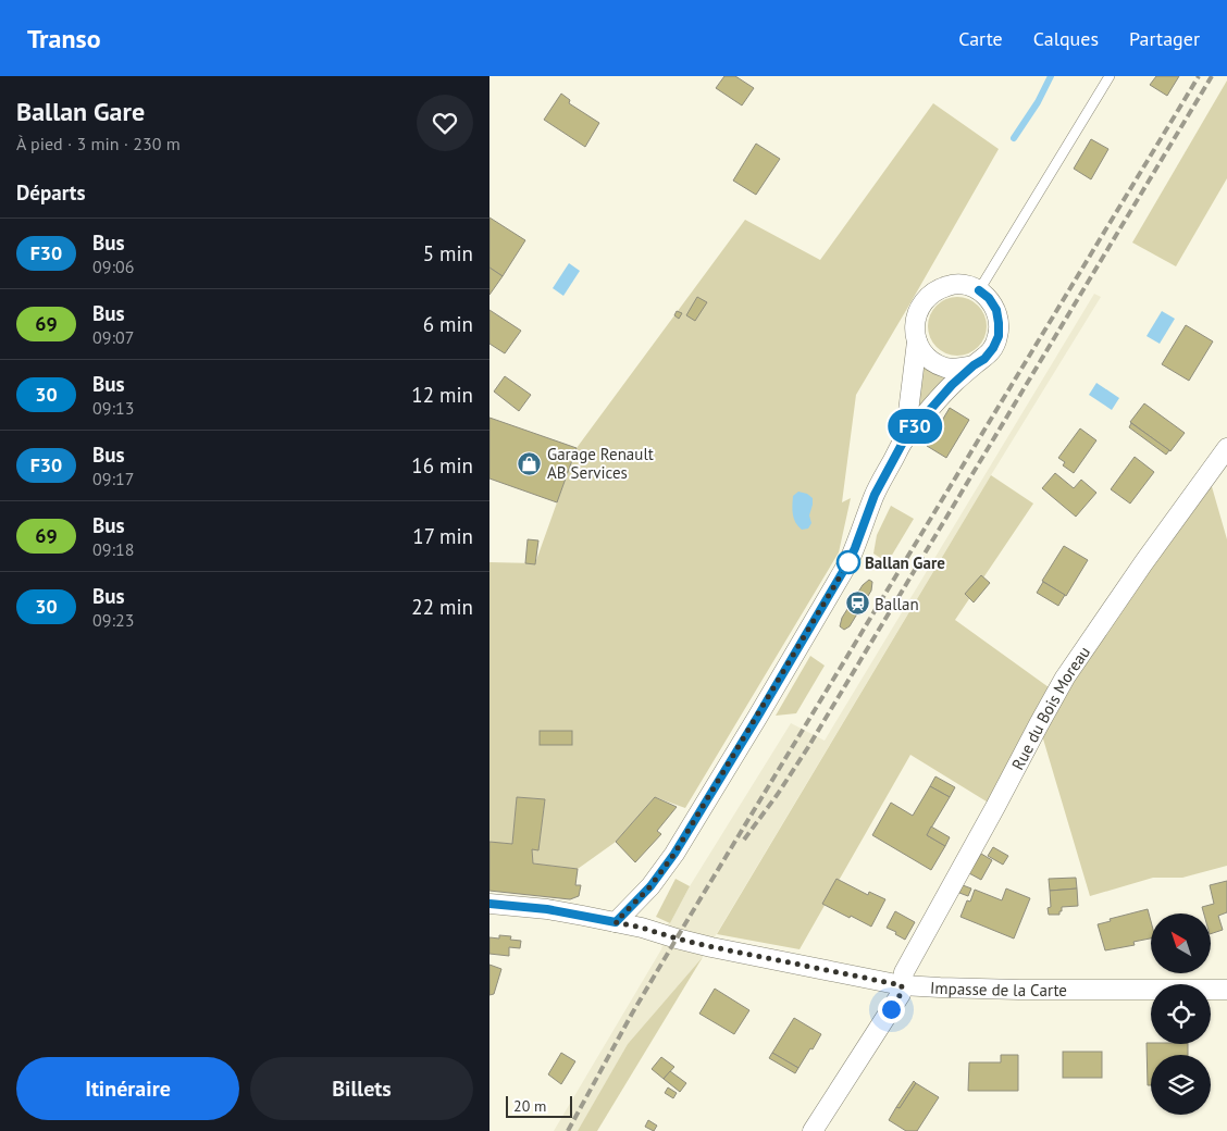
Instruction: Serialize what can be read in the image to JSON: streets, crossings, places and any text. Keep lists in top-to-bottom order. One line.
{"streets":{"street":["Rue du Bois Moreau","Impasse de la Carte"]},"crossings":[["Rue du Bois Moreau","Impasse de la Carte"]],"places":{"shop":["Garage Renault AB Services"],"other":["Ballan Gare"],"station":["Ballan"]},"lines":["bus line F30"],"scale_bar":"20 m","north":"top left","page":{"header":"Transo","nav":["Carte","Calques","Partager"],"heading":[["Ballan Gare","À pied · 3 min · 230 m"],"Départs"],"on_map":"F30","list":[{"mark":"F30","name":"Bus","note":"09:06","value":"5 min"},{"mark":"69","name":"Bus","note":"09:07","value":"6 min"},{"mark":"30","name":"Bus","note":"09:13","value":"12 min"},{"mark":"F30","name":"Bus","note":"09:17","value":"16 min"},{"mark":"69","name":"Bus","note":"09:18","value":"17 min"},{"mark":"30","name":"Bus","note":"09:23","value":"22 min"}],"buttons":["Itinéraire","Billets"],"scale":"20 m"}}
